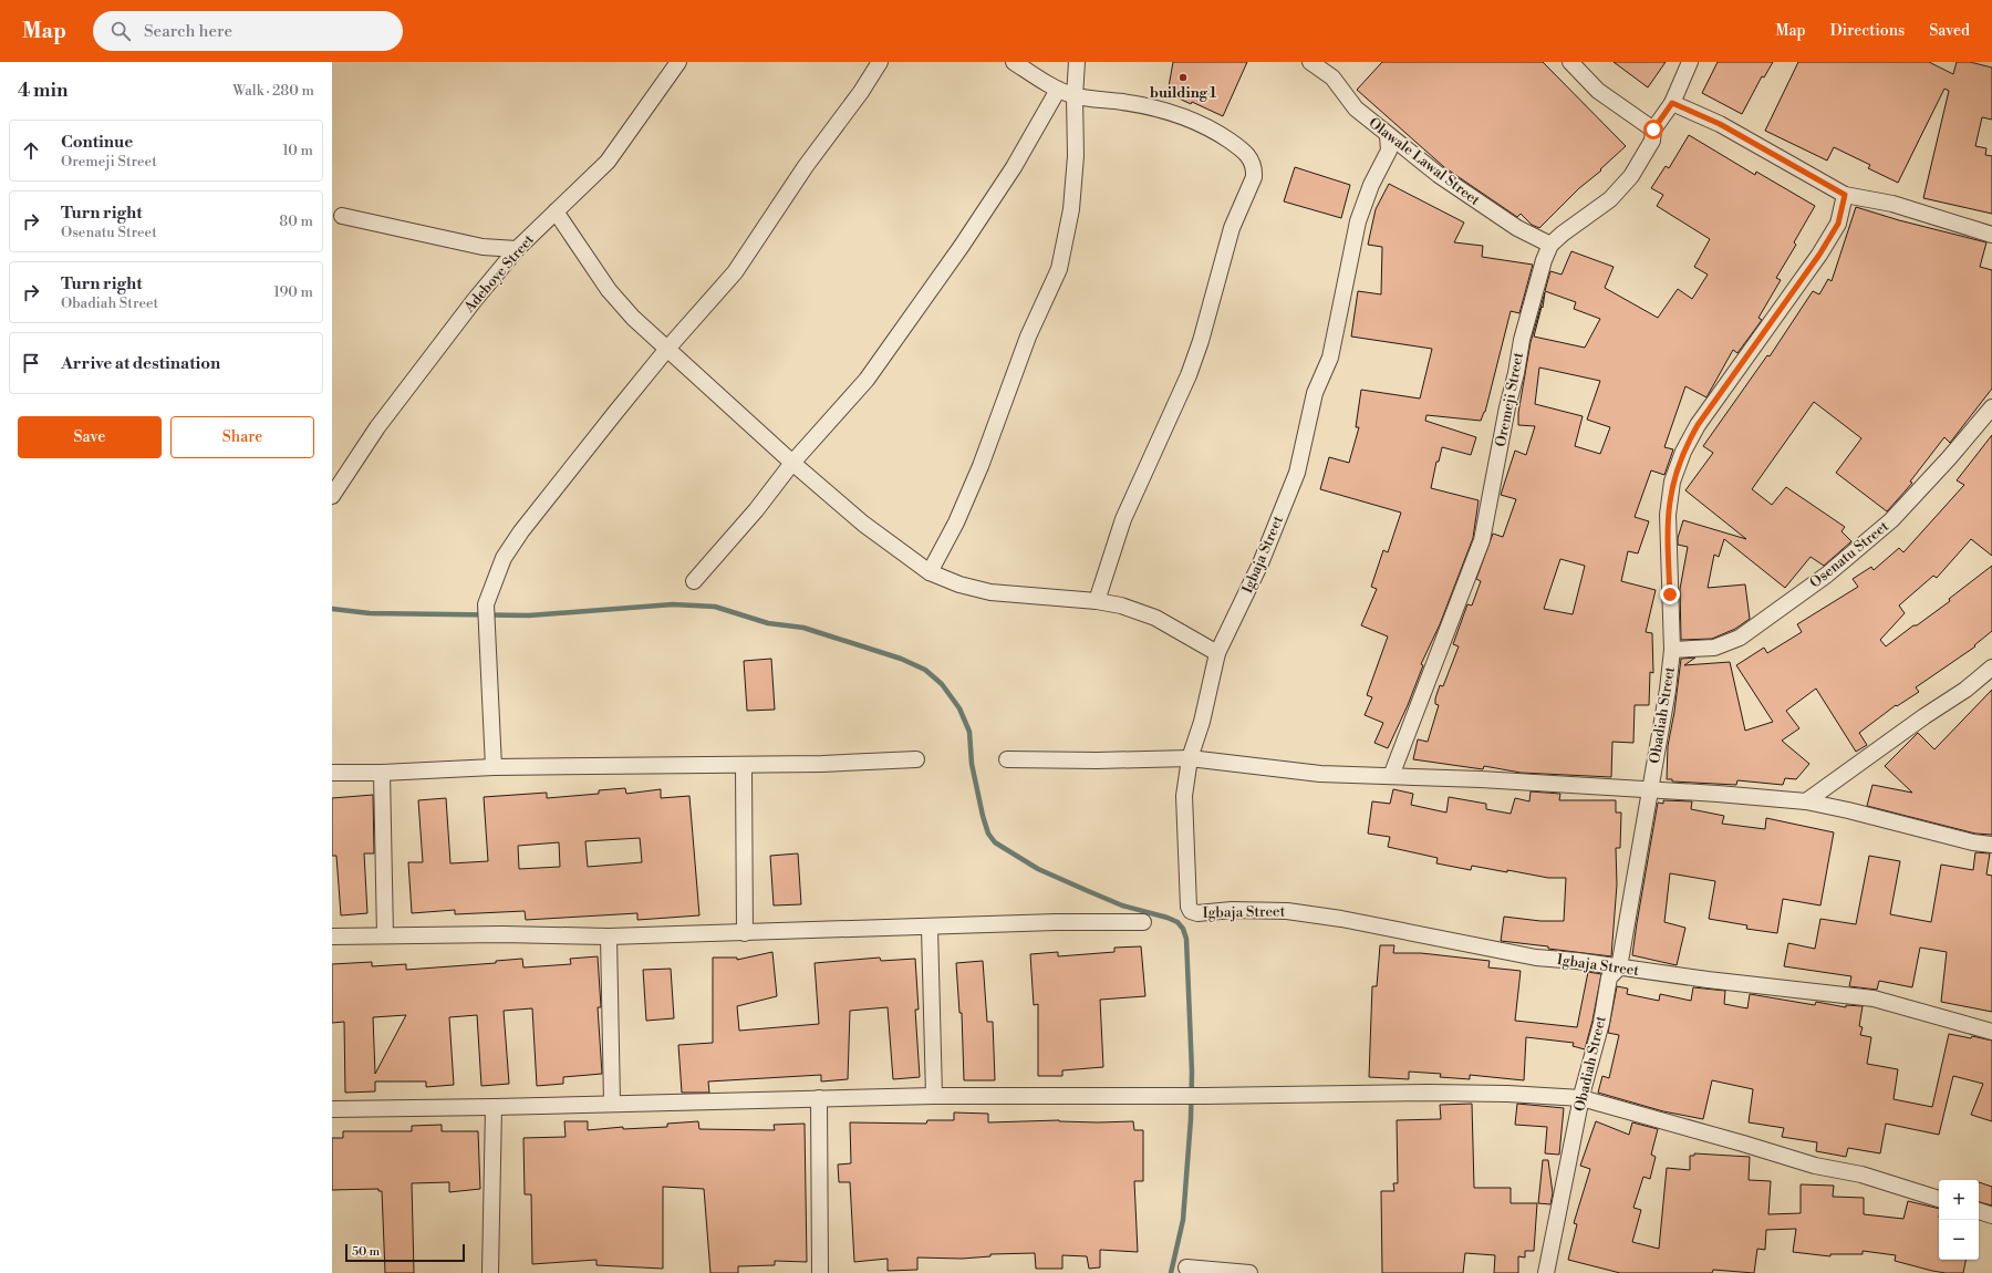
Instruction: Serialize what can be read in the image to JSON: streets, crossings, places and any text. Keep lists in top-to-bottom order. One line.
{"streets":{"street":["Olawale Lawal Street","Adeboye Street","Oremeji Street","Igbaja Street","Osenatu Street","Obadiah Street"]},"crossings":[["Olawale Lawal Street","Oremeji Street"],["Olawale Lawal Street","Igbaja Street"],["Igbaja Street","Obadiah Street"],["Osenatu Street","Obadiah Street"]],"places":["building 1"],"scale_bar":"50 m","page":{"header":"Map","search":"Search here","nav":["Map","Directions","Saved"],"heading":["4 min","Walk · 280 m"],"list":[["Continue","Oremeji Street","10 m"],["Turn right","Osenatu Street","80 m"],["Turn right","Obadiah Street","190 m"],"Arrive at destination"],"buttons":["Save","Share"],"map_buttons":["+","−"],"scale":"50 m"}}
